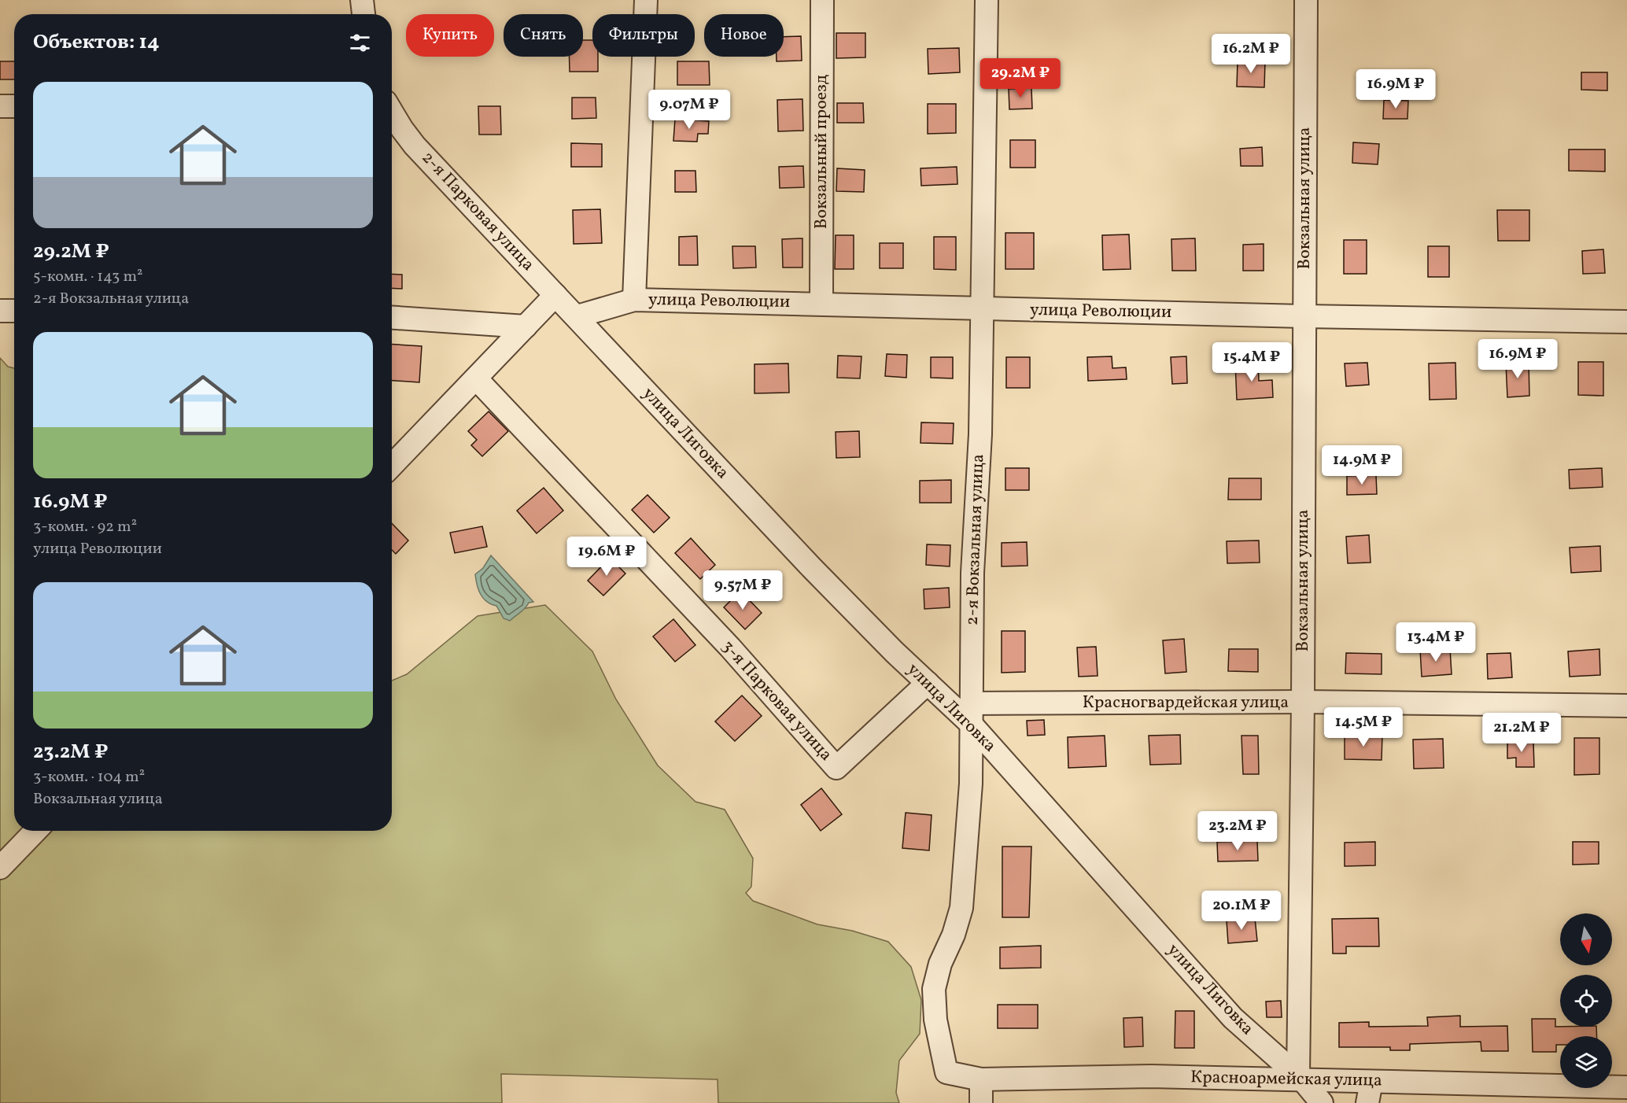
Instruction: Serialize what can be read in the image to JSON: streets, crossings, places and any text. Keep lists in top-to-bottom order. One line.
{"streets":{"street":["Вокзальный проезд","Вокзальная улица","2-я Парковая улица","улица Революции","улица Лиговка","2-я Вокзальная улица","3-я Парковая улица","Красногвардейская улица","Красноармейская улица"]},"crossings":[["Вокзальный проезд","улица Революции"],["Вокзальная улица","улица Революции"],["Вокзальная улица","улица Лиговка"],["Вокзальная улица","Красногвардейская улица"],["Вокзальная улица","Красноармейская улица"],["2-я Парковая улица","улица Революции"],["2-я Парковая улица","улица Лиговка"],["улица Революции","улица Лиговка"],["улица Революции","2-я Вокзальная улица"],["улица Лиговка","2-я Вокзальная улица"],["улица Лиговка","3-я Парковая улица"],["улица Лиговка","Красногвардейская улица"],["улица Лиговка","Красноармейская улица"],["2-я Вокзальная улица","Красногвардейская улица"],["2-я Вокзальная улица","Красноармейская улица"]],"north":"bottom","page":{"chip":["Купить","Снять","Фильтры","Новое"],"heading":"Объектов: 14","price":["16.2M ₽","29.2M ₽","16.9M ₽","9.07M ₽","16.9M ₽","15.4M ₽","14.9M ₽","19.6M ₽","9.57M ₽","13.4M ₽","14.5M ₽","21.2M ₽","23.2M ₽","20.1M ₽"],"list":[{"name":"29.2M ₽","note":"5-комн. · 143 m² · 2-я Вокзальная улица"},{"name":"16.9M ₽","note":"3-комн. · 92 m² · улица Революции"},{"name":"23.2M ₽","note":"3-комн. · 104 m² · Вокзальная улица"}]}}
